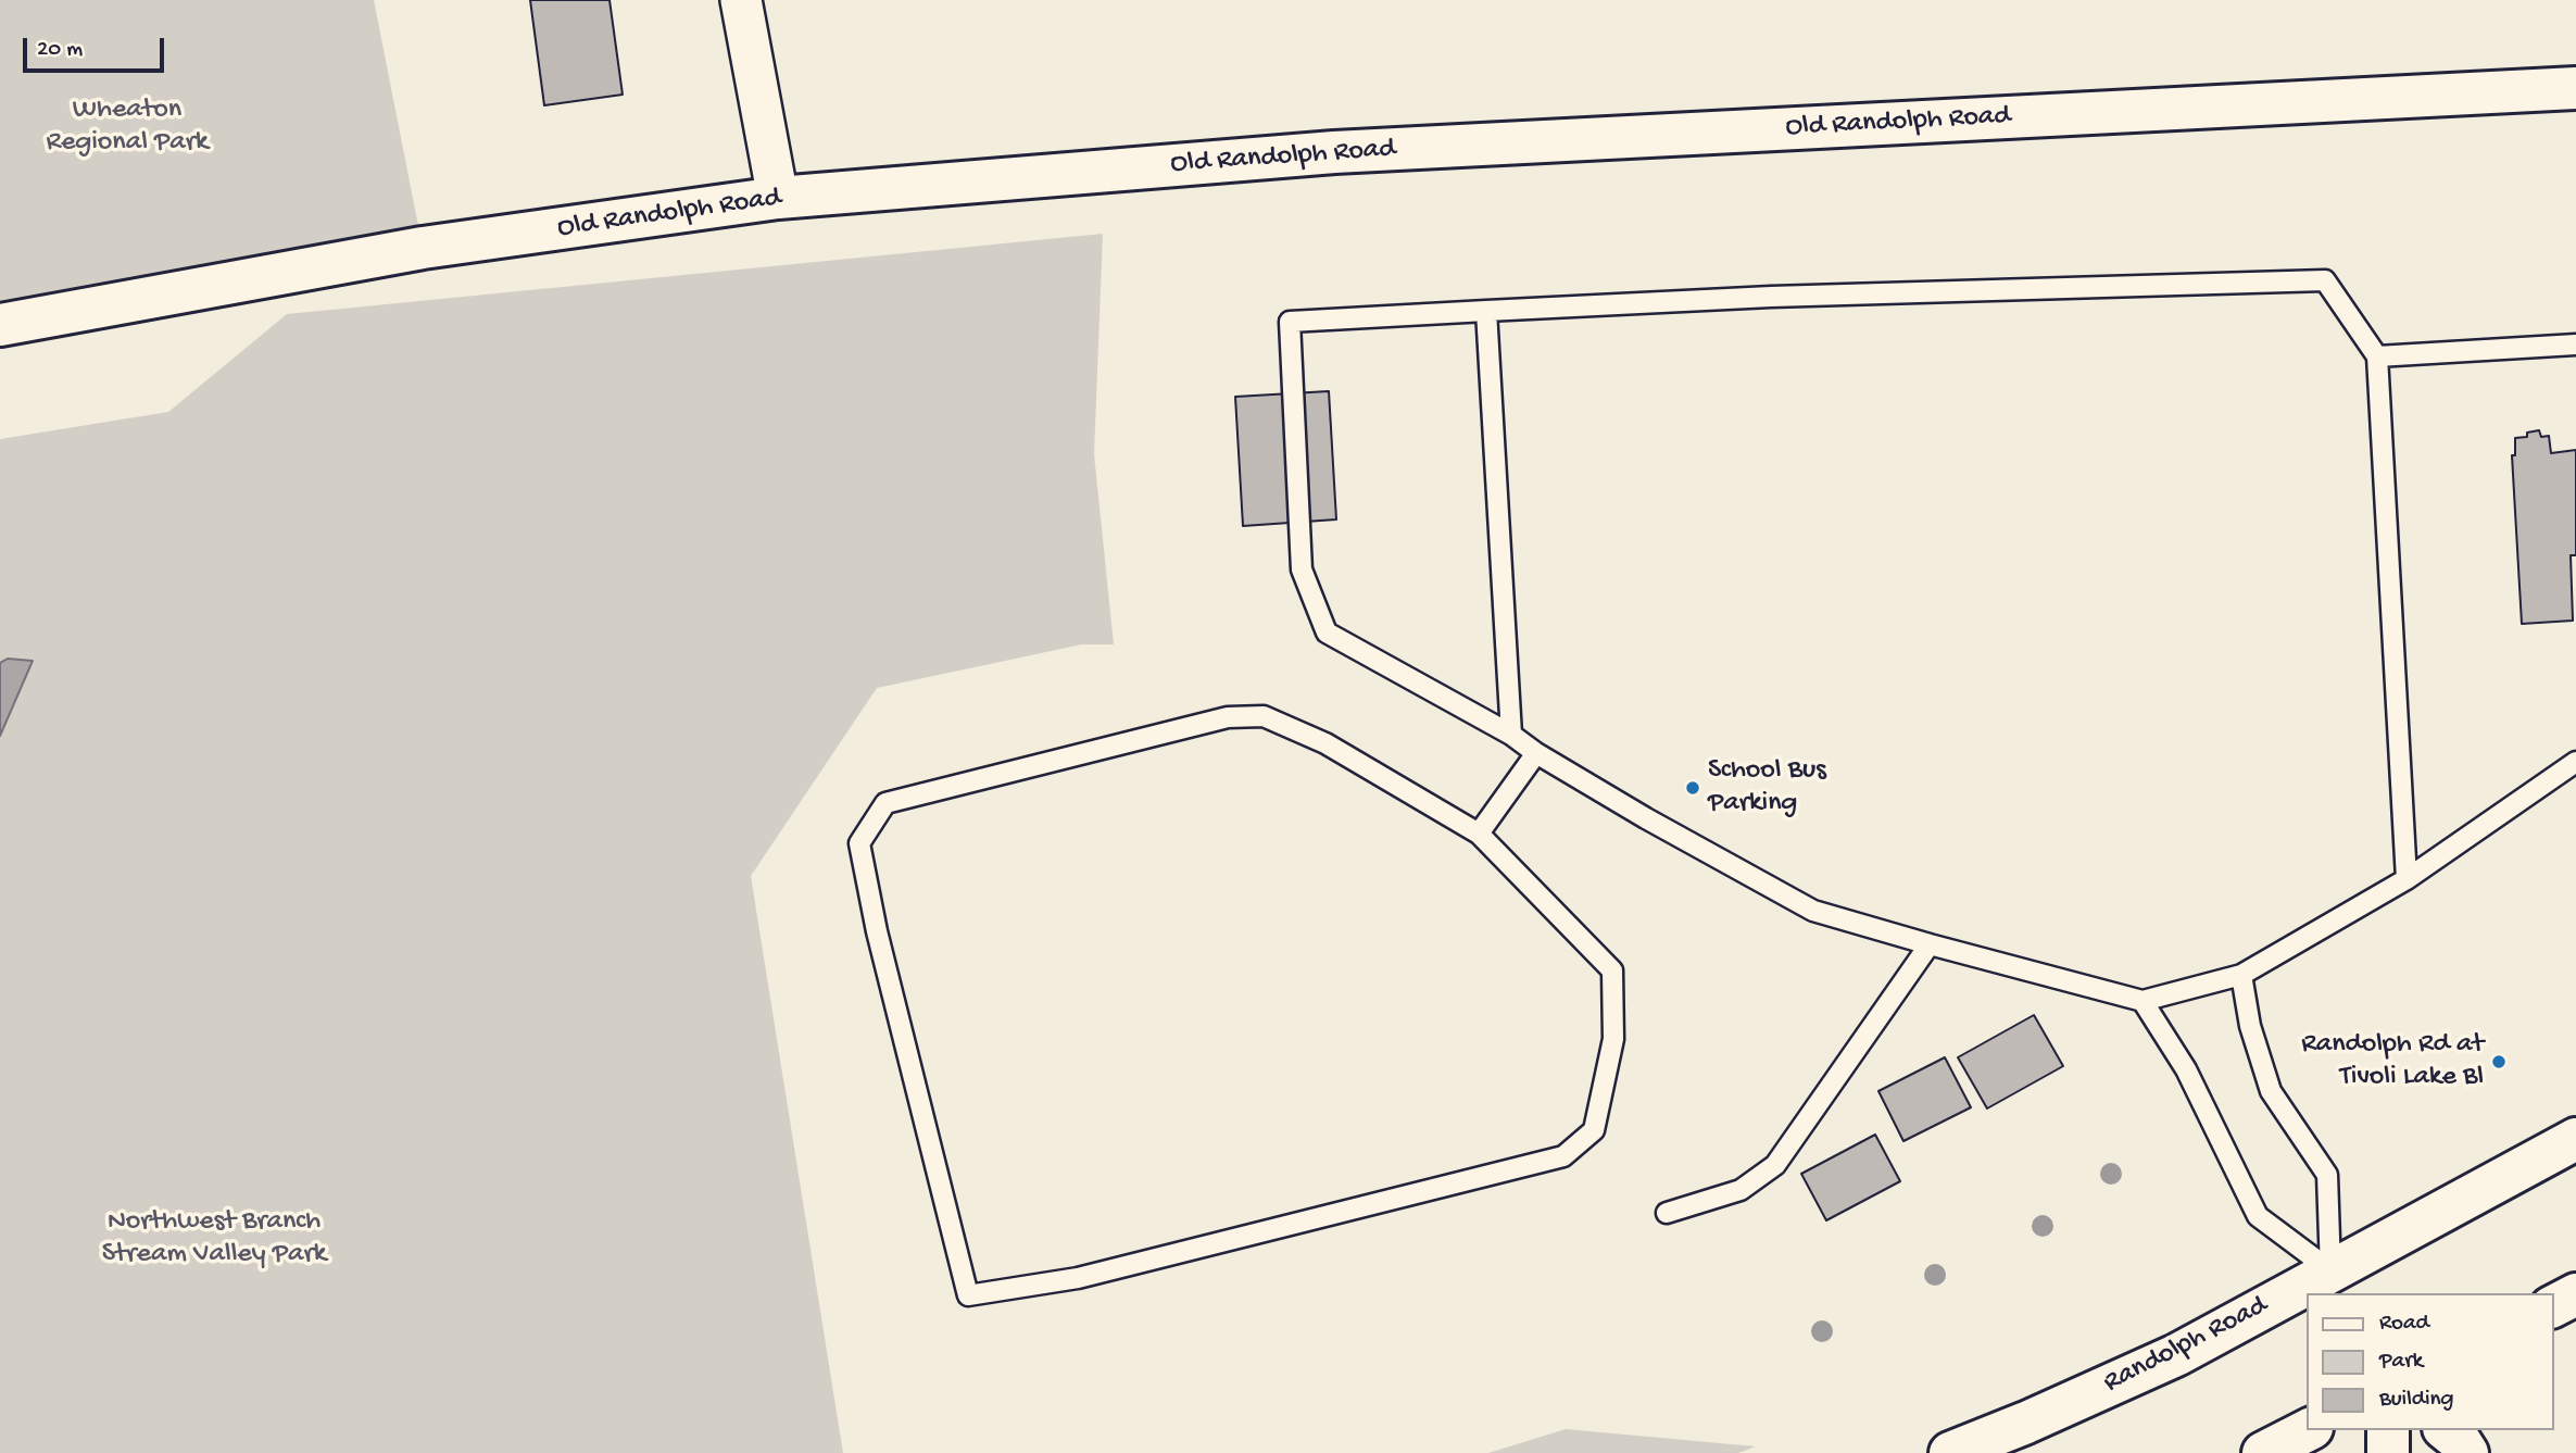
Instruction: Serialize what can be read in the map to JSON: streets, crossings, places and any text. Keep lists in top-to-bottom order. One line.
{"streets":{"street":["Old Randolph Road","Randolph Road"]},"parks":["Wheaton Regional Park","Northwest Branch Stream Valley Park"],"places":["School Bus Parking","Randolph Rd at Tivoli Lake Bl"],"legend":["Road","Park","Building"],"scale_bar":"20 m"}
